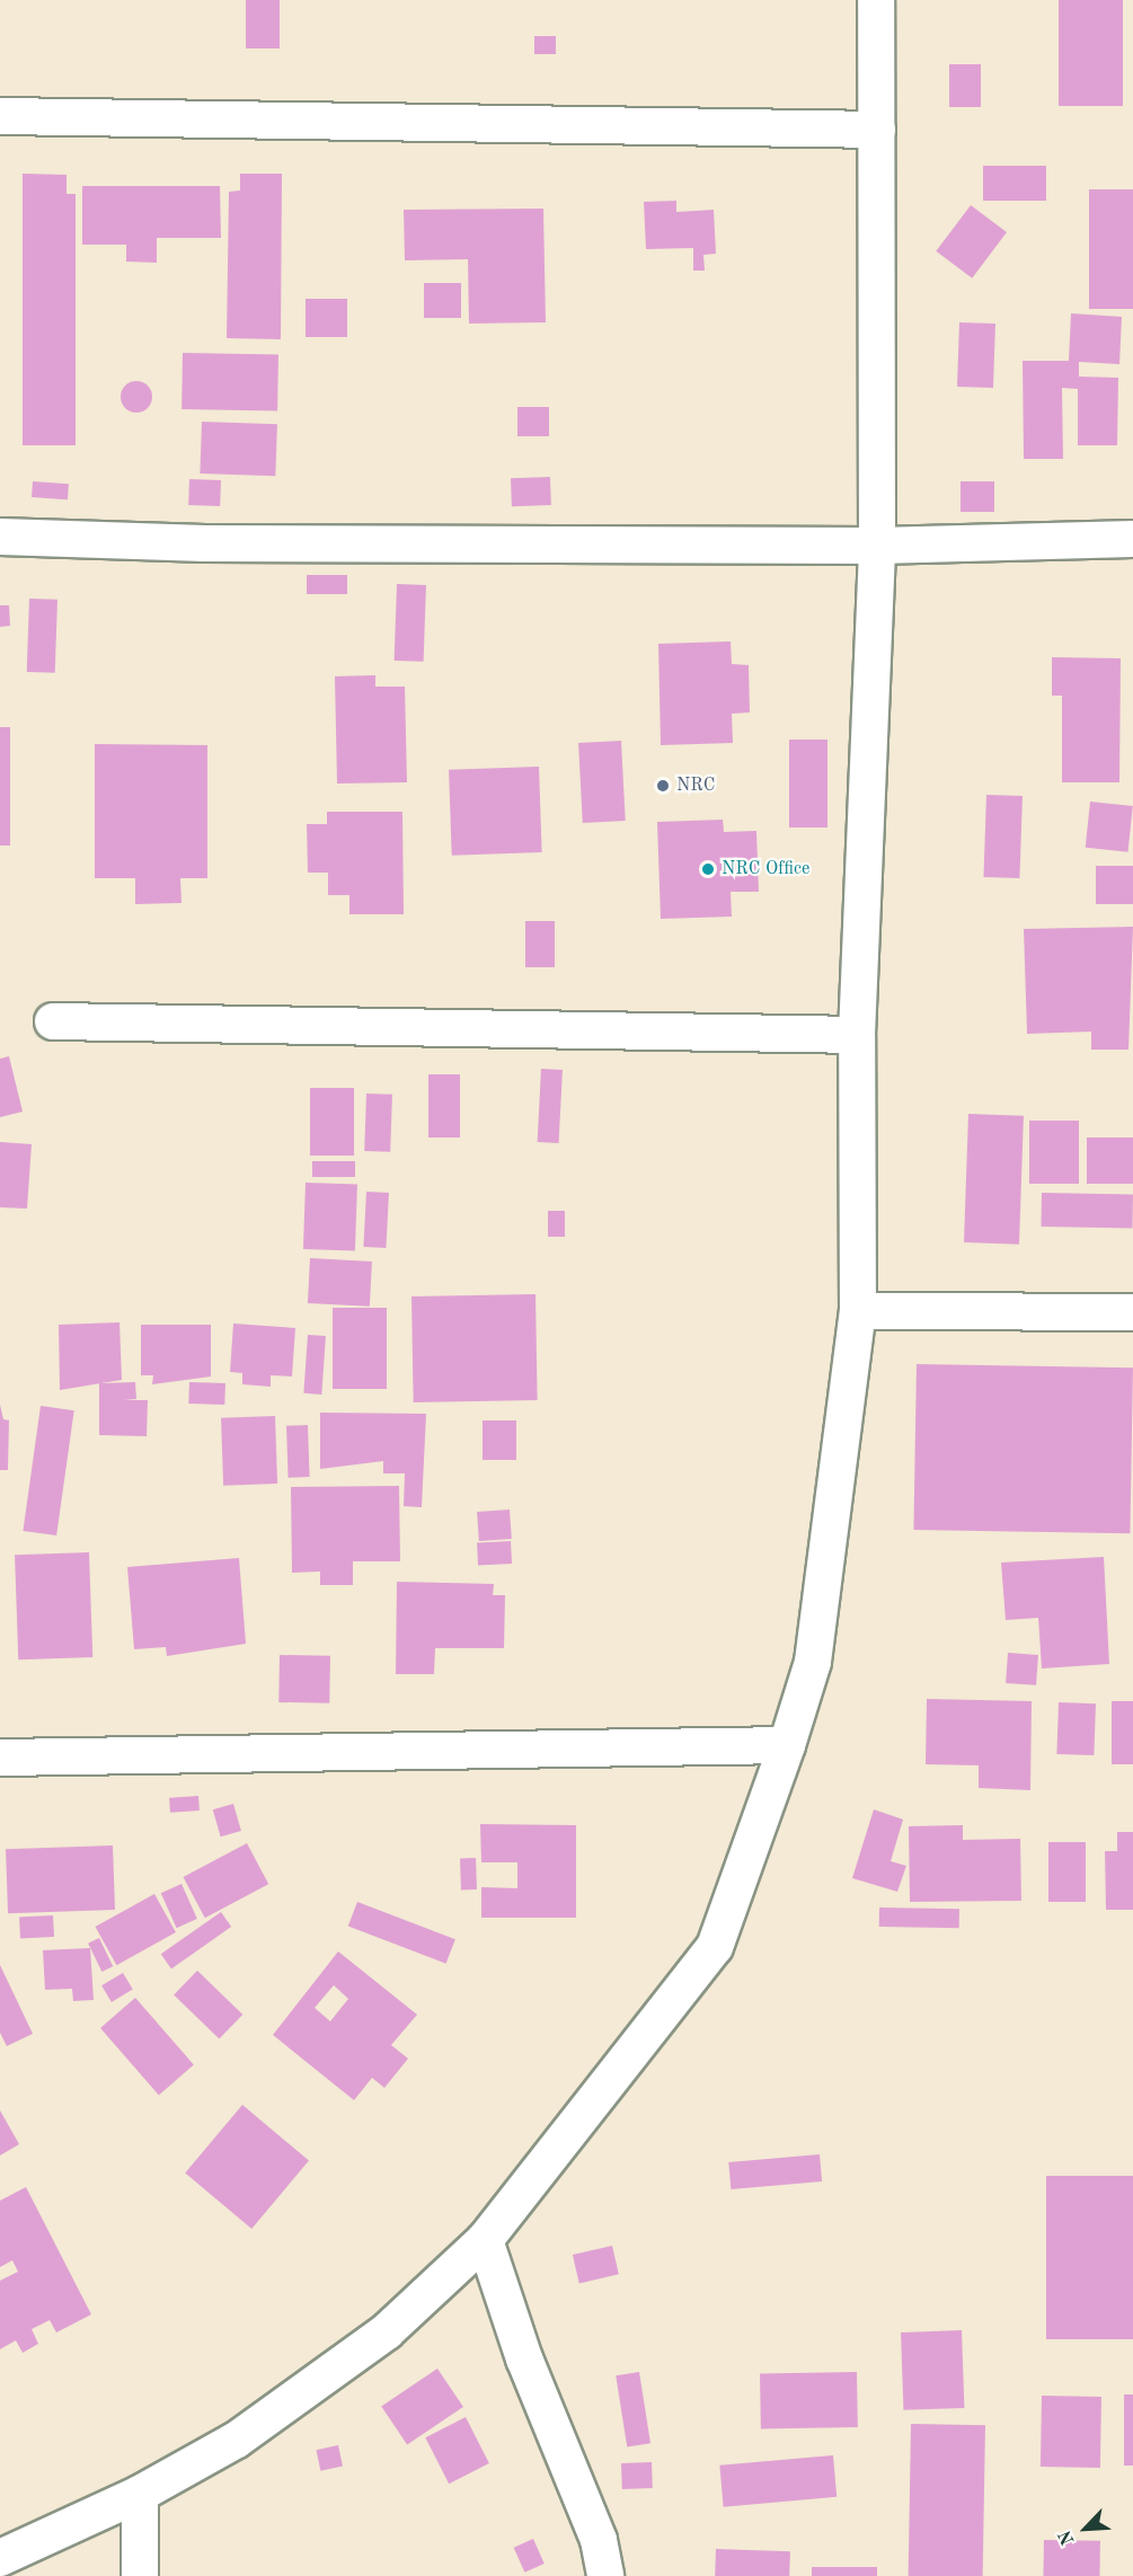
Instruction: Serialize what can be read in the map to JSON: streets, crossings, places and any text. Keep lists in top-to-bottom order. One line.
{"places":["NRC","NRC Office"],"north":"bottom left"}
